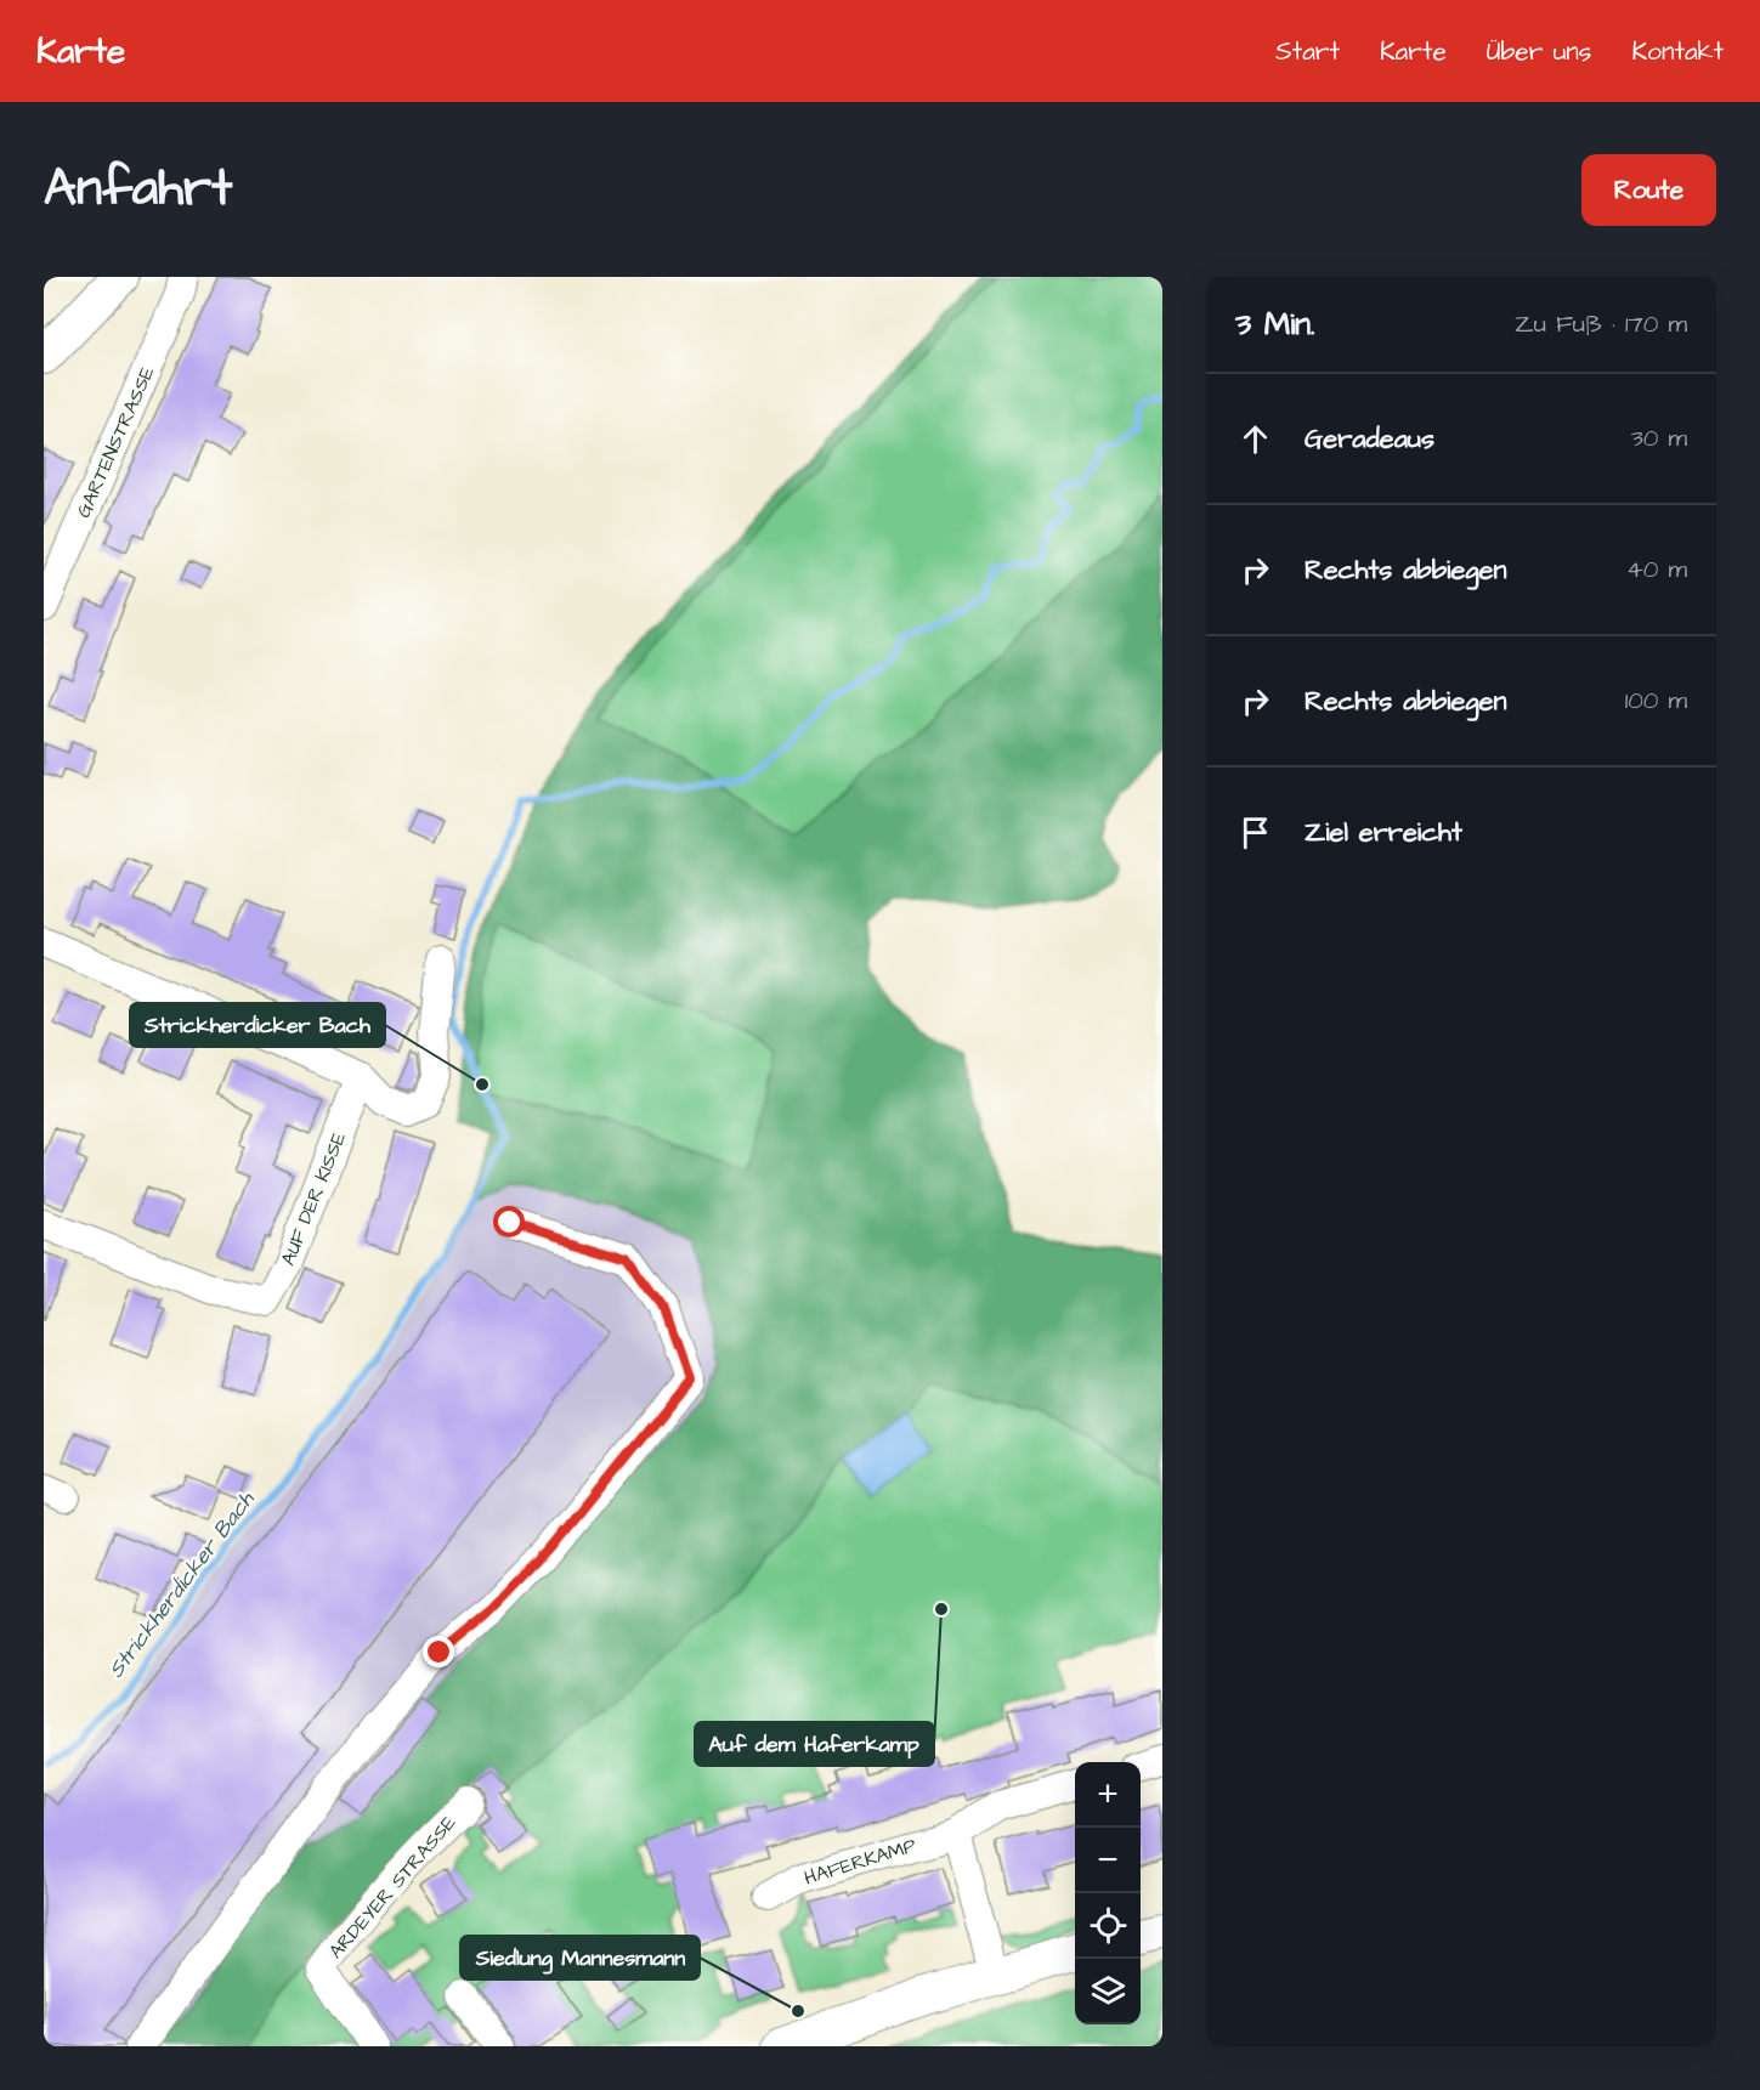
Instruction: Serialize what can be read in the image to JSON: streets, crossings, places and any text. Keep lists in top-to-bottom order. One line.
{"streets":{"street":["GARTENSTRASSE","AUF DER KISSE","HAFERKAMP","ARDEYER STRASSE"]},"water":["Strickherdicker Bach"],"places":["Strickherdicker Bach","Auf dem Haferkamp","Siedlung Mannesmann"],"page":{"header":"Karte","nav":["Start","Karte","Über uns","Kontakt"],"title":"Anfahrt","buttons":"Route","heading":["3 Min.","Zu Fuß · 170 m"],"list":[["Geradeaus","30 m"],["Rechts abbiegen","40 m"],["Rechts abbiegen","100 m"],"Ziel erreicht"],"map_buttons":["+","−"]}}
